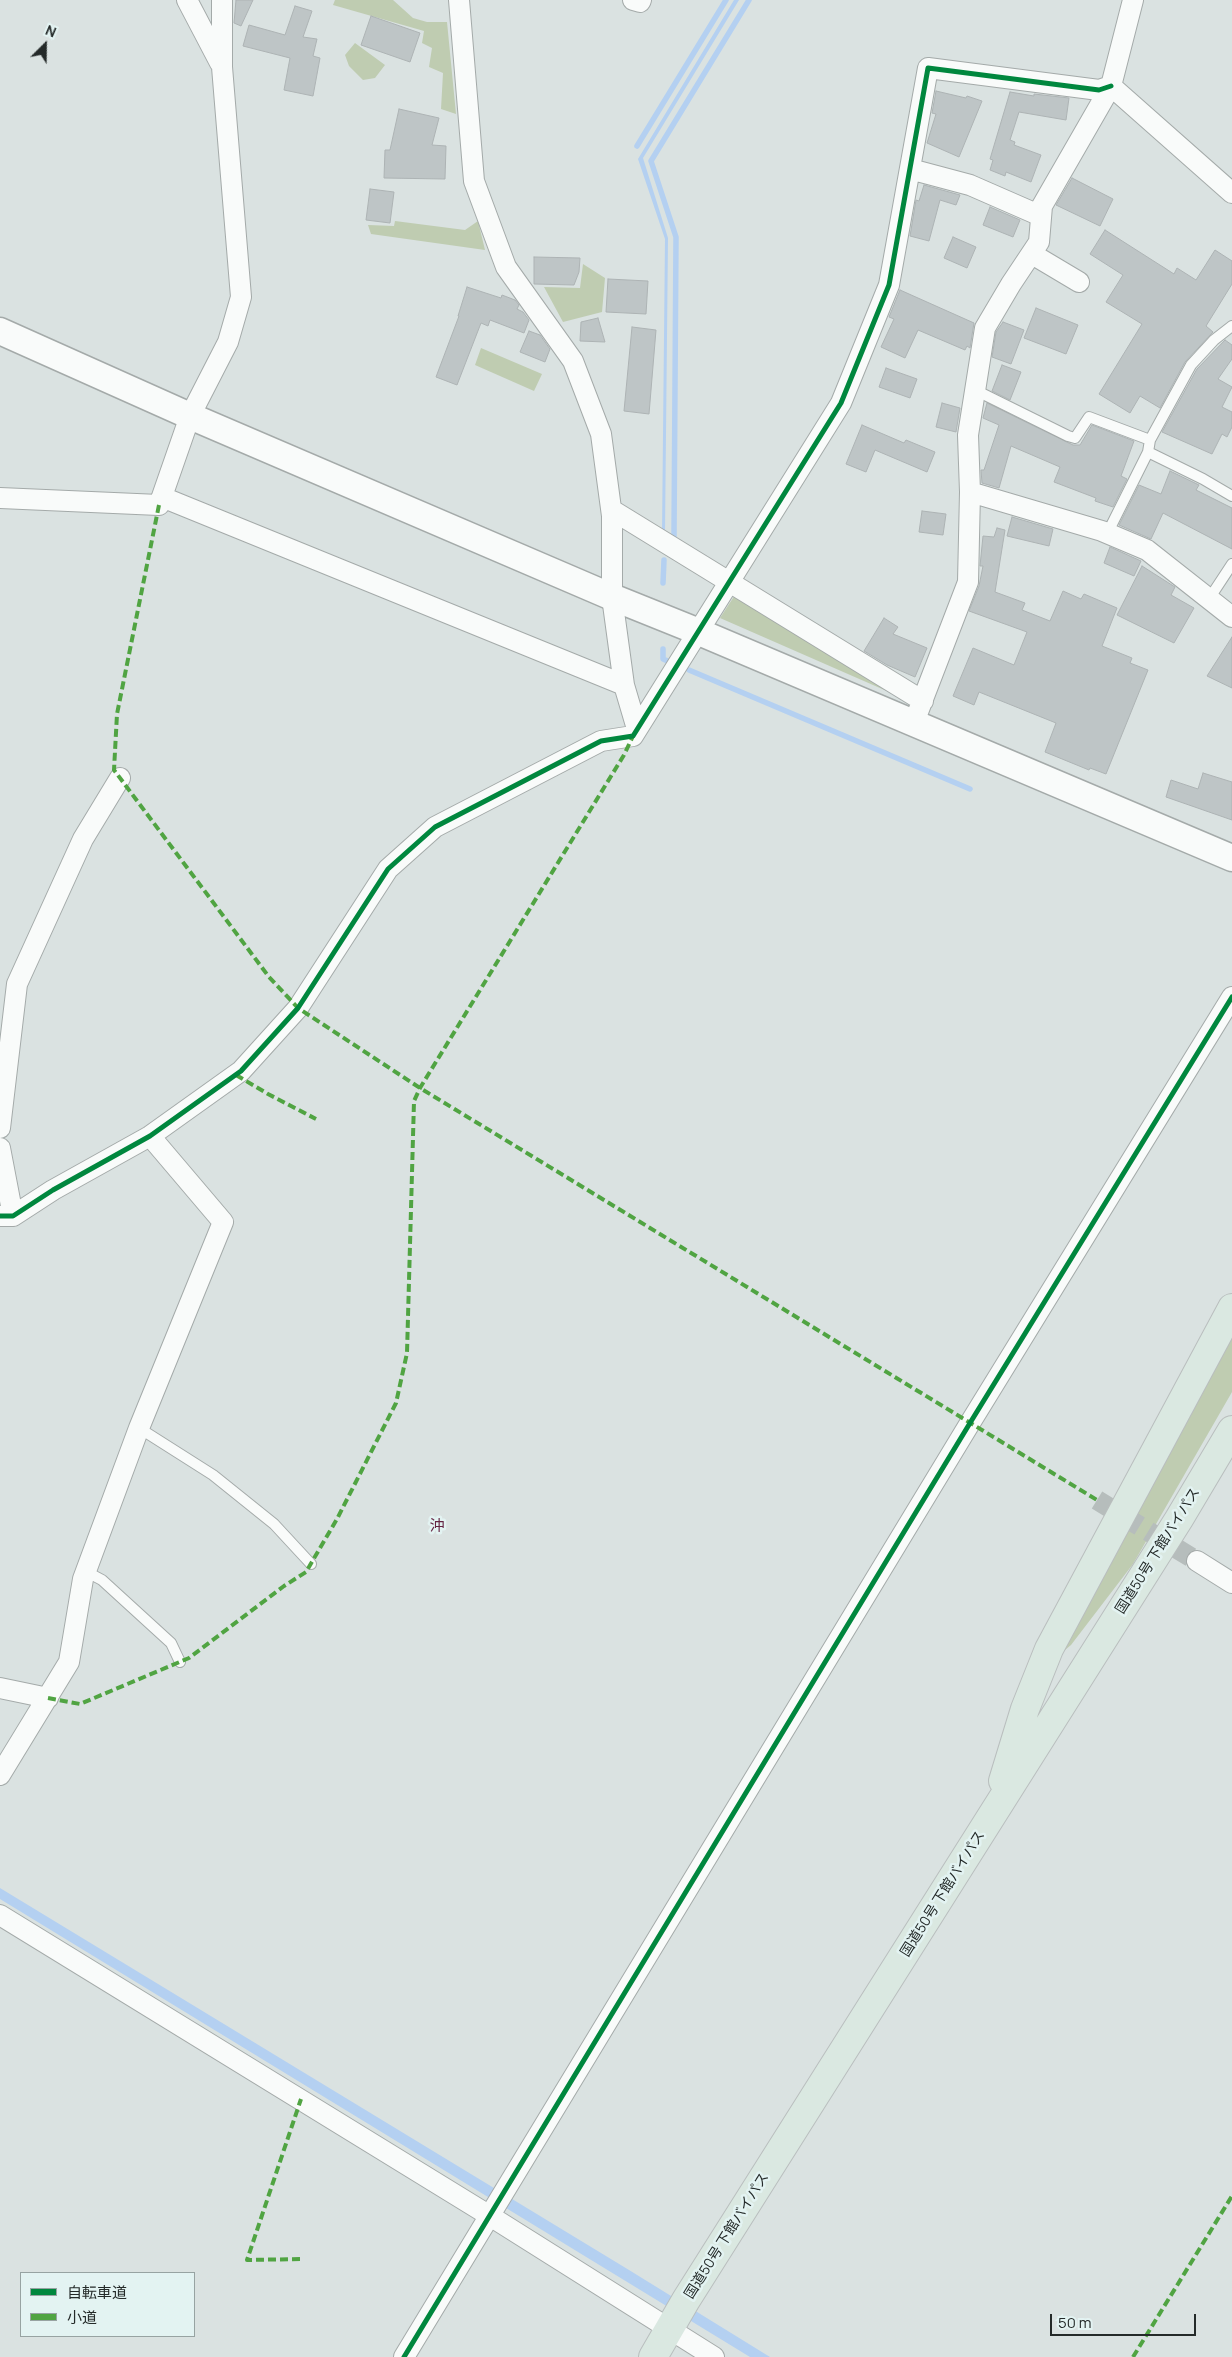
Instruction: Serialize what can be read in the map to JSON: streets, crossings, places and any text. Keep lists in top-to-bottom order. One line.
{"streets":{"highway":["国道50号 下館バイパス"]},"districts":["沖"],"legend":["自転車道","小道"],"scale_bar":"50 m","north":"top right"}
